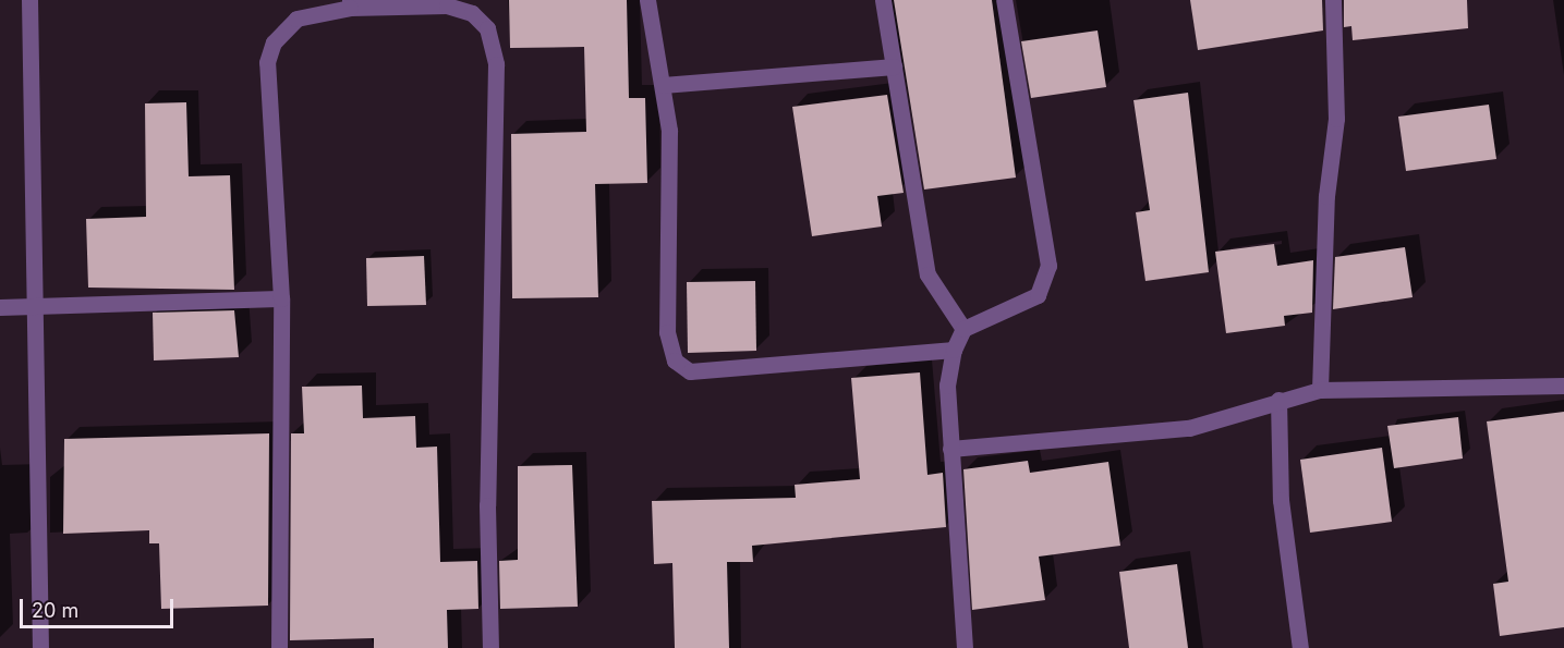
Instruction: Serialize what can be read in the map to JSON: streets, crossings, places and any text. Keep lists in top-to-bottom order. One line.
{"scale_bar":"20 m"}
